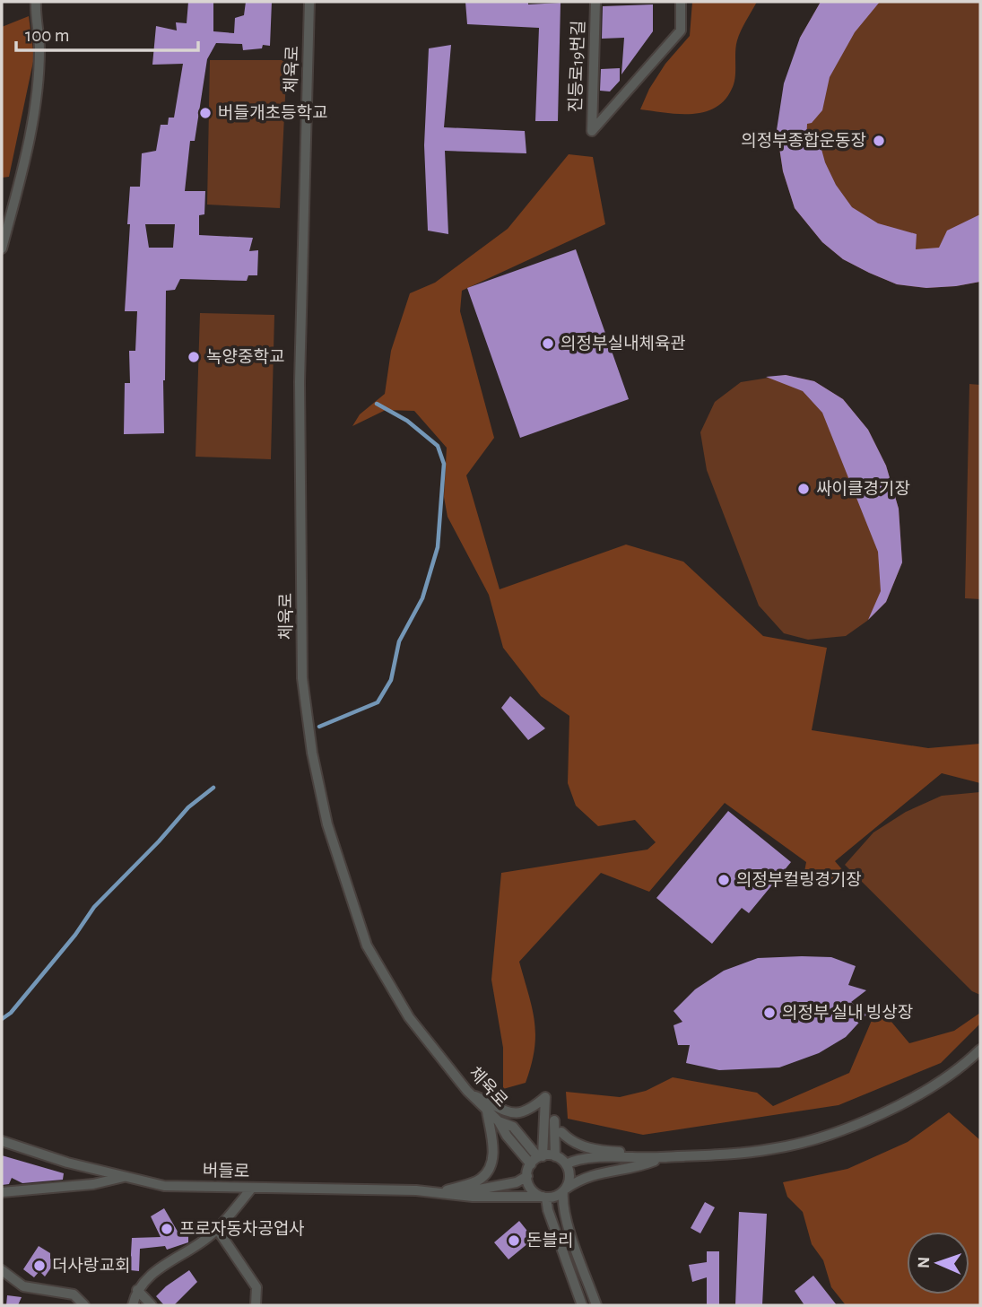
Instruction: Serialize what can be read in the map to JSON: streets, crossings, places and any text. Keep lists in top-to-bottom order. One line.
{"streets":{"street":["진등로19번길","체육로","버들로"]},"crossings":[["체육로","버들로"]],"places":["버들개초등학교","의정부종합운동장","의정부실내체육관","녹양중학교","싸이클경기장","의정부컬링경기장","의정부 실내 빙상장","프로자동차공업사","돈블리","더사랑교회"],"scale_bar":"100 m","north":"left"}
